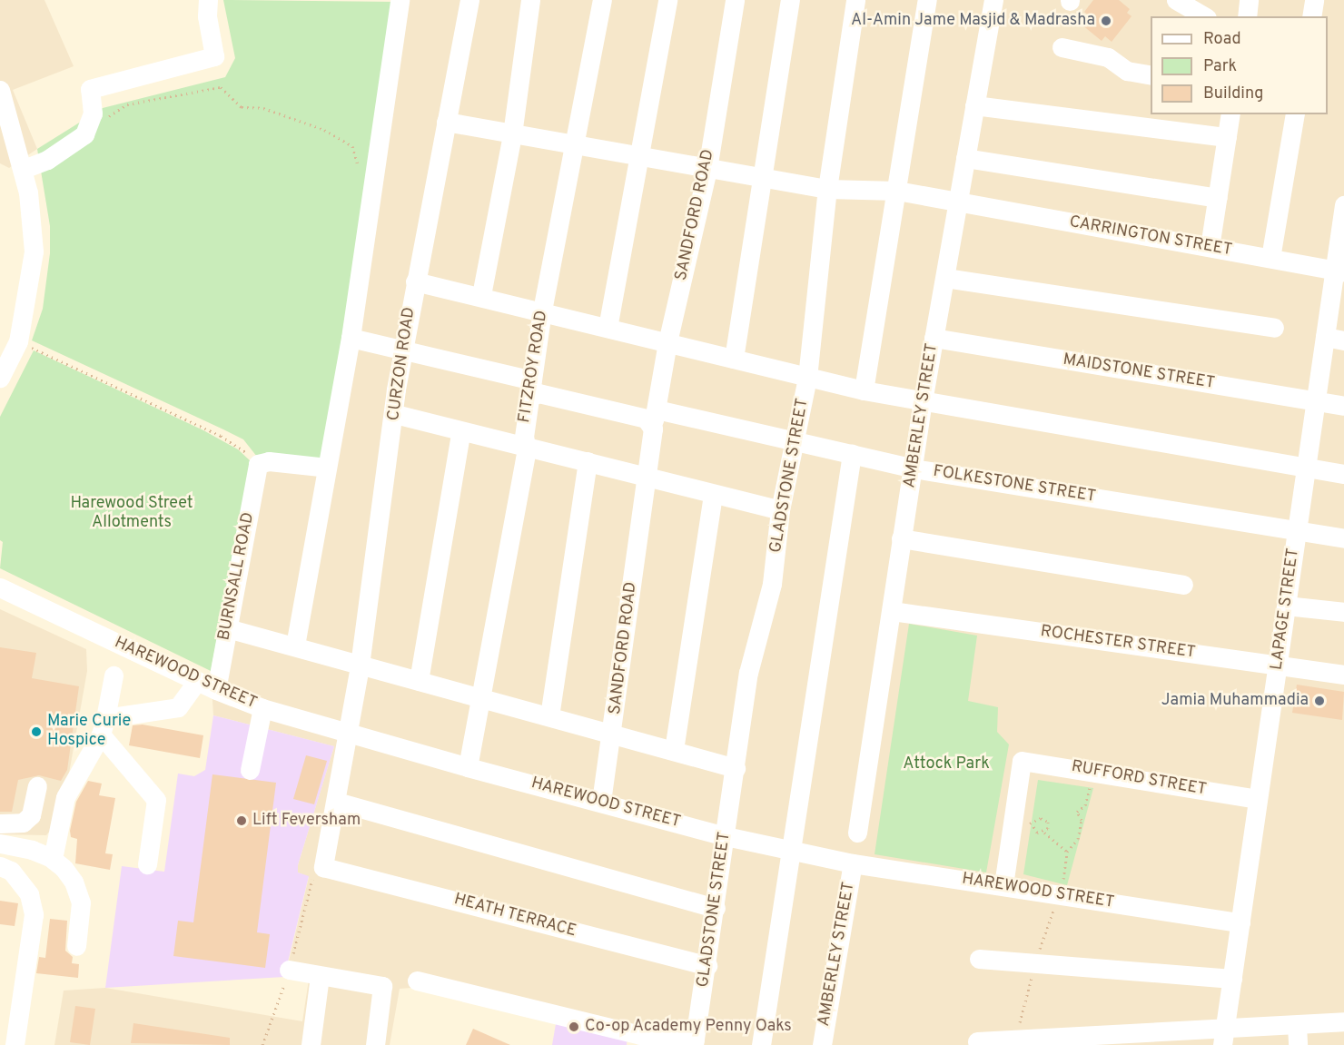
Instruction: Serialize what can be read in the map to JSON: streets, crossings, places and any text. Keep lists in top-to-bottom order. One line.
{"streets":{"street":["SANDFORD ROAD","CARRINGTON STREET","CURZON ROAD","FITZROY ROAD","MAIDSTONE STREET","AMBERLEY STREET","GLADSTONE STREET","FOLKESTONE STREET","BURNSALL ROAD","LAPAGE STREET","ROCHESTER STREET","HAREWOOD STREET","RUFFORD STREET","HEATH TERRACE"]},"crossings":[["SANDFORD ROAD","CARRINGTON STREET"],["SANDFORD ROAD","FOLKESTONE STREET"],["SANDFORD ROAD","HAREWOOD STREET"],["CARRINGTON STREET","CURZON ROAD"],["CARRINGTON STREET","FITZROY ROAD"],["CARRINGTON STREET","AMBERLEY STREET"],["CARRINGTON STREET","GLADSTONE STREET"],["CARRINGTON STREET","LAPAGE STREET"],["CURZON ROAD","FOLKESTONE STREET"],["CURZON ROAD","HAREWOOD STREET"],["CURZON ROAD","HEATH TERRACE"],["FITZROY ROAD","FOLKESTONE STREET"],["FITZROY ROAD","HAREWOOD STREET"],["MAIDSTONE STREET","AMBERLEY STREET"],["MAIDSTONE STREET","LAPAGE STREET"],["AMBERLEY STREET","FOLKESTONE STREET"],["AMBERLEY STREET","ROCHESTER STREET"],["AMBERLEY STREET","HAREWOOD STREET"],["GLADSTONE STREET","FOLKESTONE STREET"],["GLADSTONE STREET","HAREWOOD STREET"],["GLADSTONE STREET","HEATH TERRACE"],["FOLKESTONE STREET","LAPAGE STREET"],["BURNSALL ROAD","HAREWOOD STREET"],["LAPAGE STREET","ROCHESTER STREET"],["LAPAGE STREET","HAREWOOD STREET"],["LAPAGE STREET","RUFFORD STREET"],["HAREWOOD STREET","RUFFORD STREET"]],"parks":["Harewood Street Allotments","Attock Park"],"places":["Al-Amin Jame Masjid & Madrasha","Jamia Muhammadia","Marie Curie Hospice","Lift Feversham","Co-op Academy Penny Oaks"],"legend":["Road","Park","Building"]}
